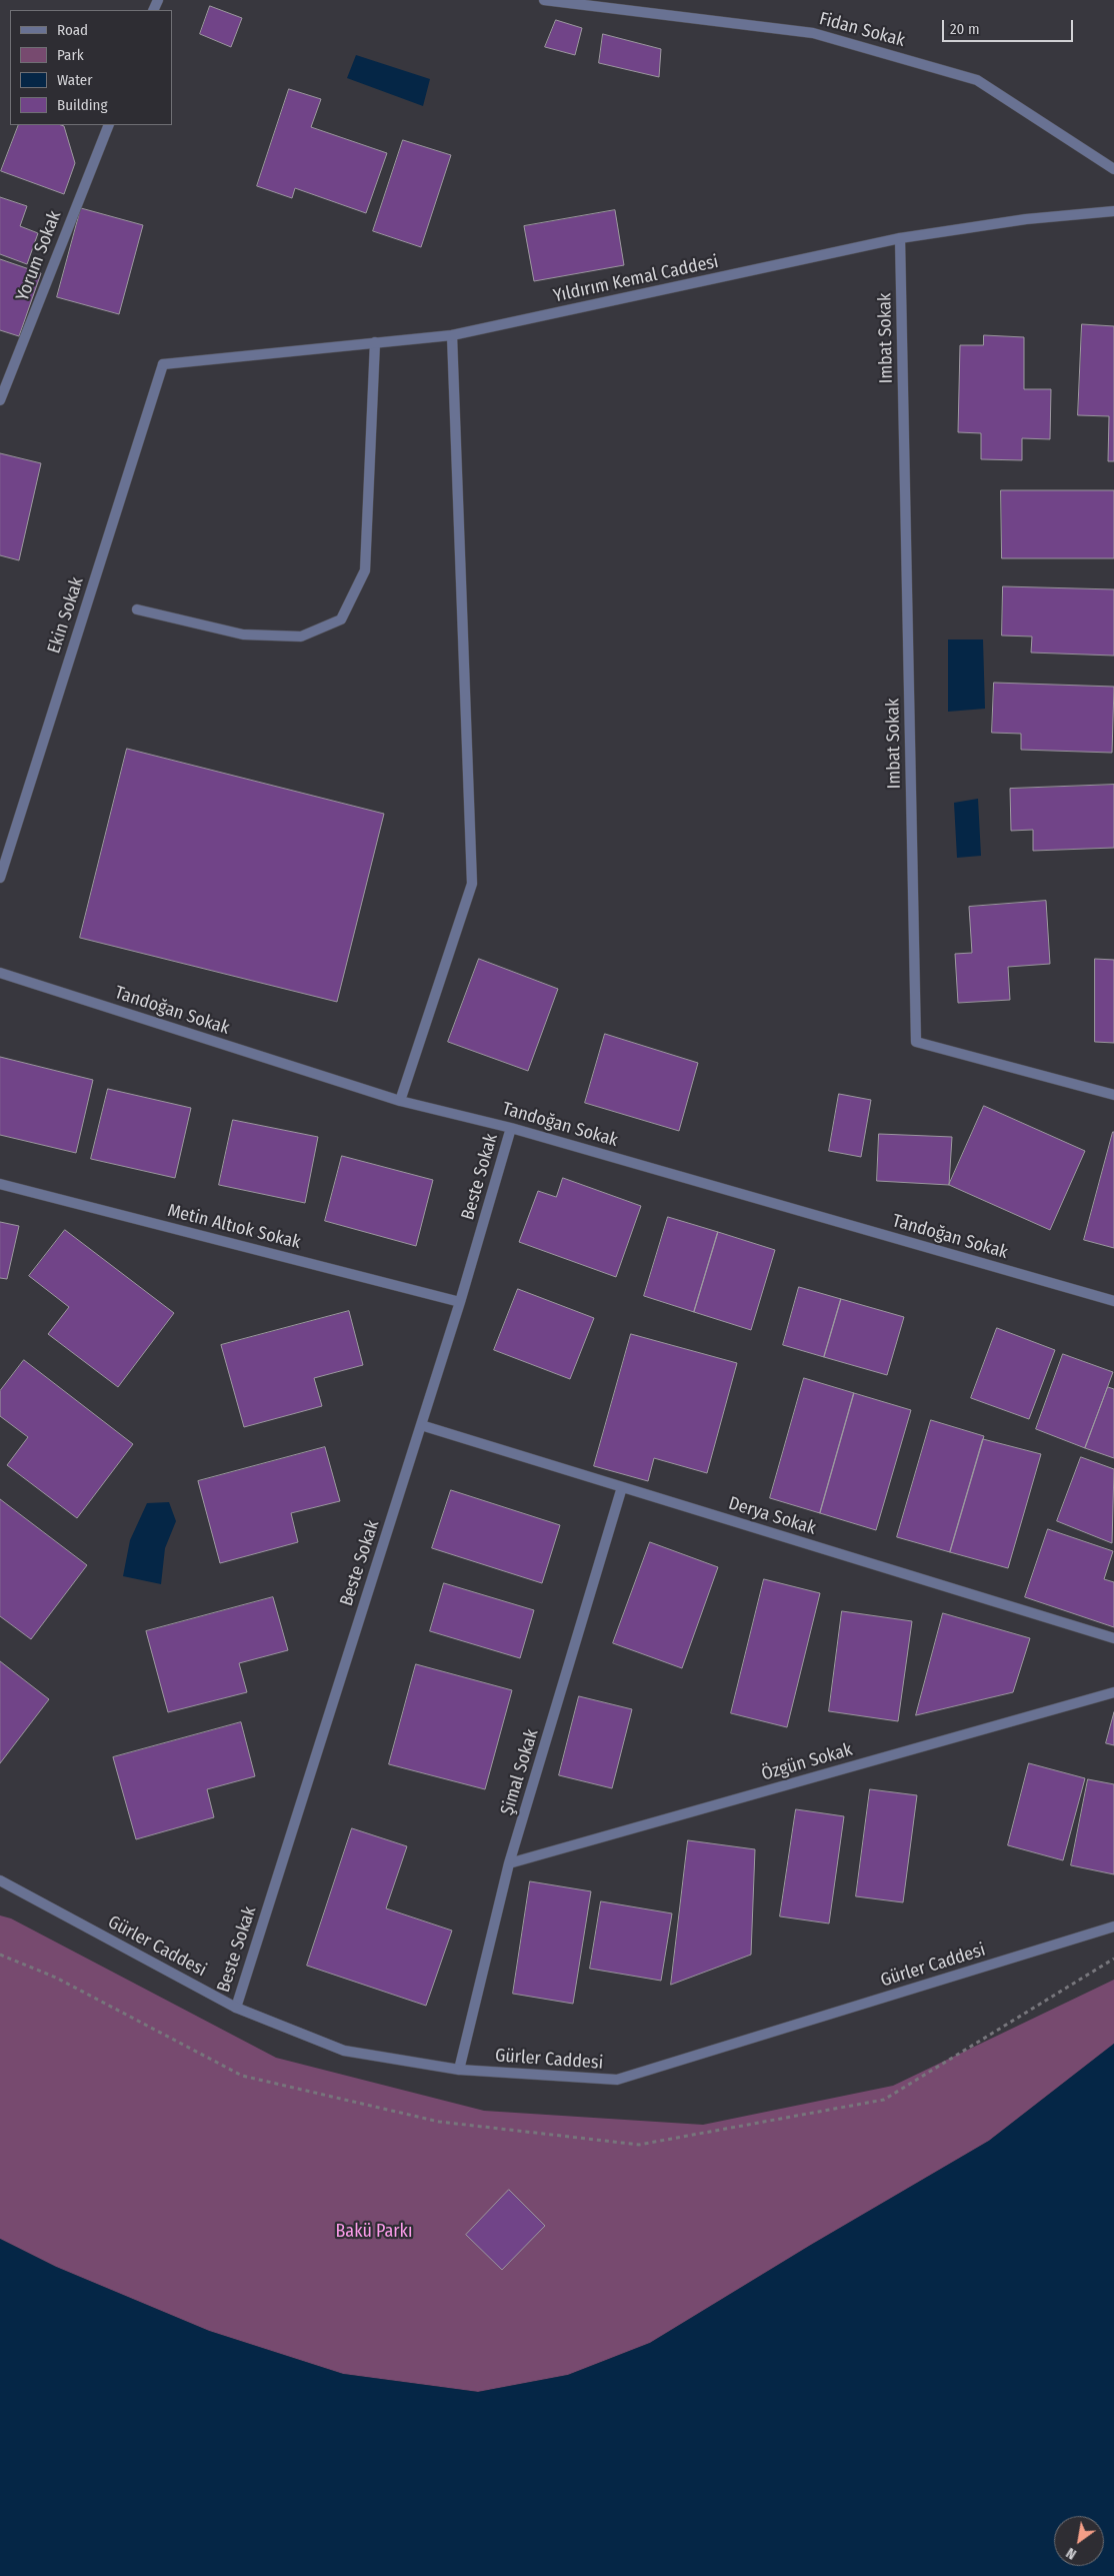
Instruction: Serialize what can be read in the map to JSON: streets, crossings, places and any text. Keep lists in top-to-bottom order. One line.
{"streets":{"street":["Fidan Sokak","Yorum Sokak","Yıldırım Kemal Caddesi","Imbat Sokak","Ekin Sokak","Tandoğan Sokak","Beste Sokak","Metin Altıok Sokak","Derya Sokak","Özgün Sokak","Şimal Sokak","Gürler Caddesi"]},"crossings":[["Yıldırım Kemal Caddesi","Imbat Sokak"],["Yıldırım Kemal Caddesi","Ekin Sokak"],["Tandoğan Sokak","Beste Sokak"],["Beste Sokak","Metin Altıok Sokak"],["Beste Sokak","Derya Sokak"],["Beste Sokak","Gürler Caddesi"],["Derya Sokak","Şimal Sokak"],["Özgün Sokak","Şimal Sokak"],["Şimal Sokak","Gürler Caddesi"]],"parks":["Bakü Parkı"],"legend":["Road","Park","Water","Building"],"scale_bar":"20 m","north":"bottom left"}
